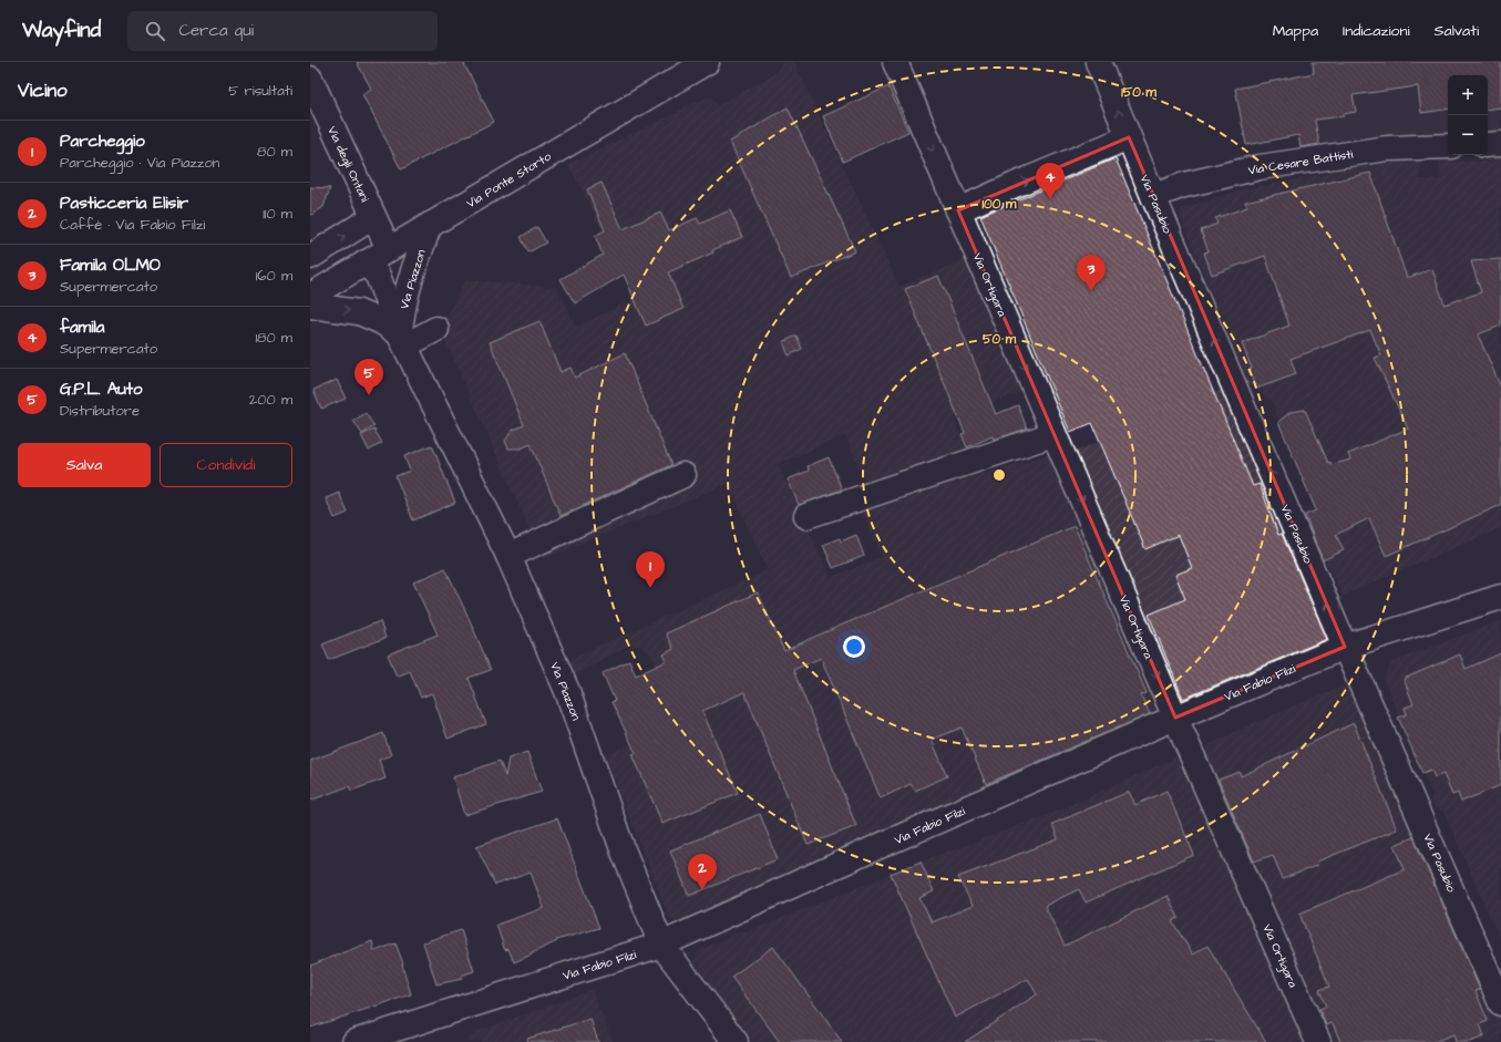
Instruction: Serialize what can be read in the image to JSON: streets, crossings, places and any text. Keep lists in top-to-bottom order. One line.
{"streets":{"street":["Via Cesare Battisti","Via degli Ontani","Via Ponte Storto","Via Pasubio","Via Piazzon","Via Ortigara","Via Fabio Filzi"]},"crossings":[["Via Cesare Battisti","Via Pasubio"],["Via degli Ontani","Via Ponte Storto"],["Via Ponte Storto","Via Piazzon"],["Via Pasubio","Via Fabio Filzi"],["Via Piazzon","Via Fabio Filzi"],["Via Ortigara","Via Fabio Filzi"]],"one_way":["Via Pasubio","Via Ortigara"],"page":{"header":"Wayfind","search":"Cerca qui","nav":["Mappa","Indicazioni","Salvati"],"heading":["Vicino","5 risultati"],"map_buttons":["+","−"],"list":[{"mark":"1","name":"Parcheggio","note":"Parcheggio · Via Piazzon","value":"80 m"},{"mark":"2","name":"Pasticceria Elisir","note":"Caffè · Via Fabio Filzi","value":"110 m"},{"mark":"3","name":"Famila OLMO","note":"Supermercato","value":"160 m"},{"mark":"4","name":"famila","note":"Supermercato","value":"180 m"},{"mark":"5","name":"G.P.L. Auto","note":"Distributore","value":"200 m"}],"pins":["4","3","5","1","2"],"buttons":["Salva","Condividi"]},"rings":["150 m","100 m","50 m"]}
